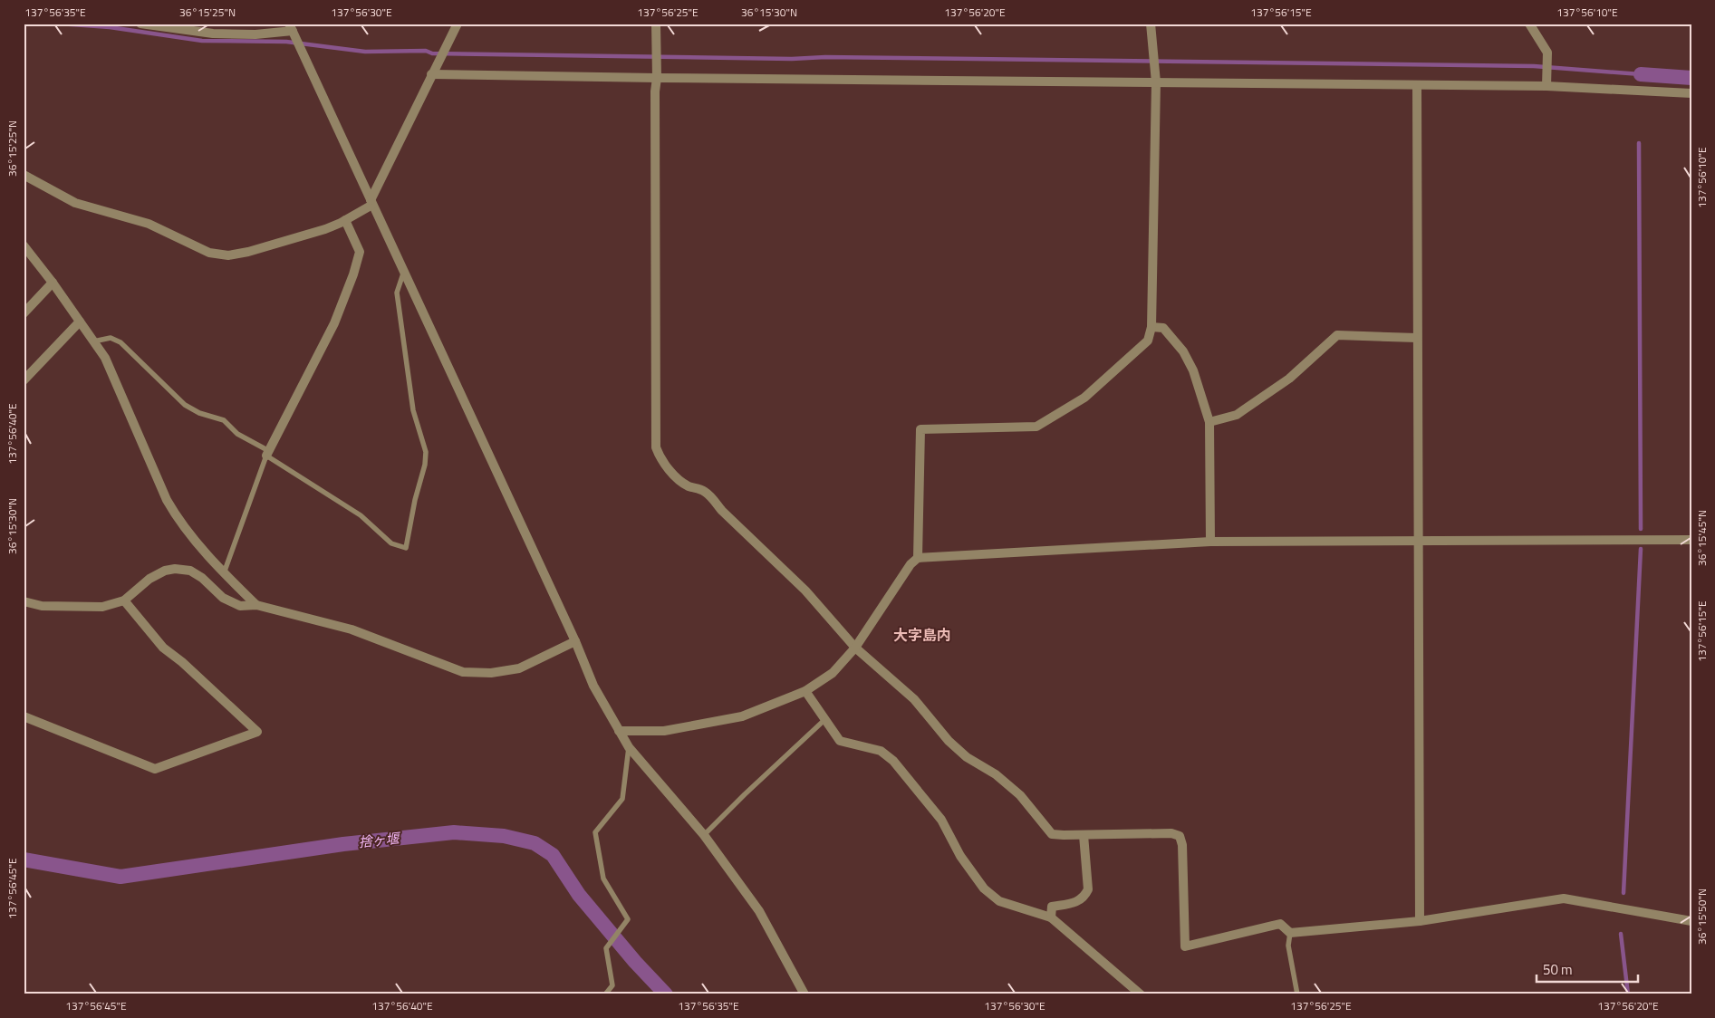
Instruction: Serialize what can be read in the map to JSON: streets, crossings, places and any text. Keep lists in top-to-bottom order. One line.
{"districts":["大字島内"],"water":["捨ヶ堰"],"scale_bar":"50 m","coordinates":["137°56'35\"E","36°15'25\"N","137°56'30\"E","137°56'25\"E","36°15'30\"N","137°56'20\"E","137°56'15\"E","137°56'10\"E","137°56'40\"E","36°15'45\"N","137°56'45\"E","36°15'50\"N"]}
